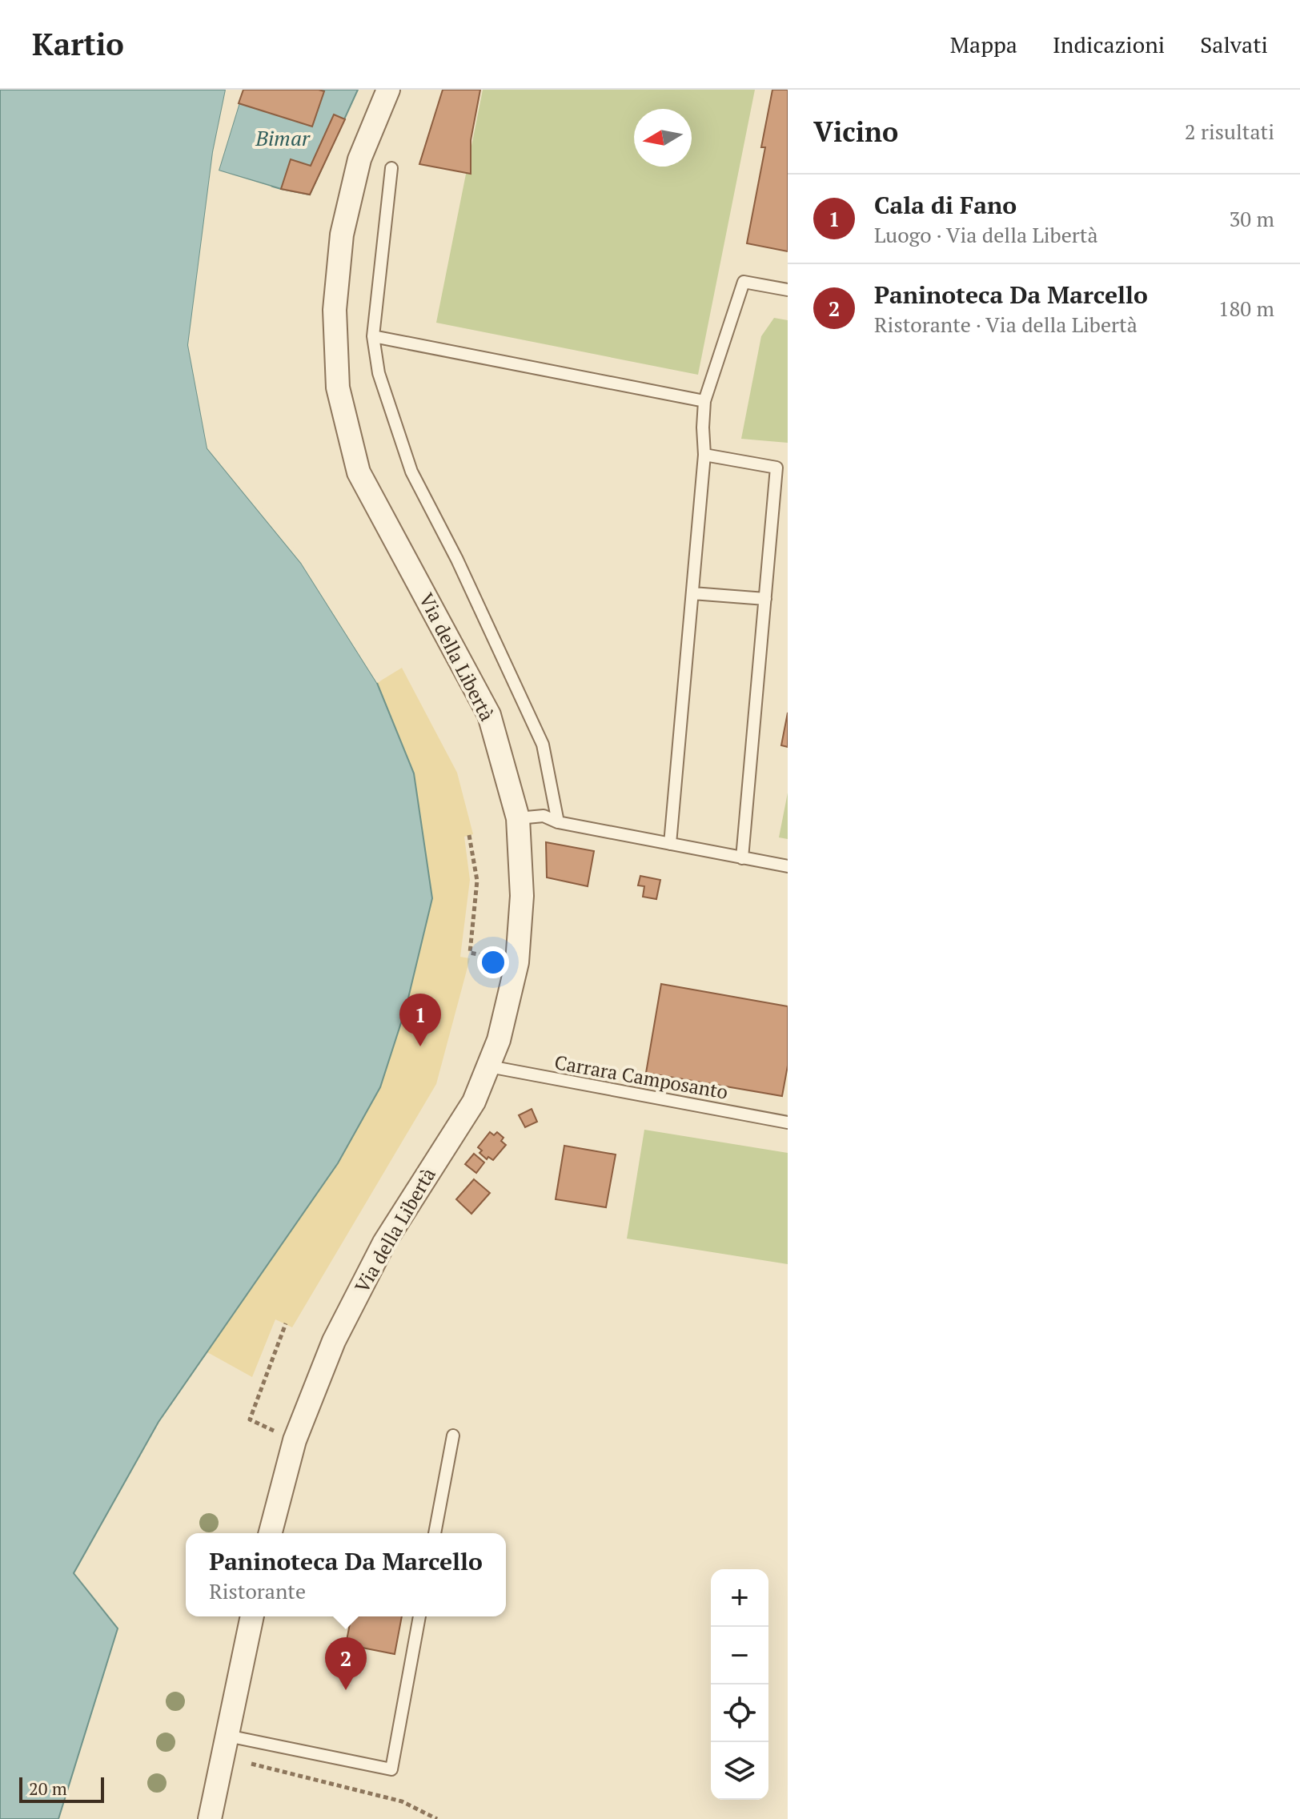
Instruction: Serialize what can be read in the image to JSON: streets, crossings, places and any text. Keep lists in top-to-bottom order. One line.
{"streets":{"street":["Via della Libertà"],"lane":["Carrara Camposanto"]},"crossings":[["Via della Libertà","Carrara Camposanto"]],"water":["Bimar"],"scale_bar":"20 m","north":"left","page":{"header":"Kartio","nav":["Mappa","Indicazioni","Salvati"],"heading":["Vicino","2 risultati"],"list":[{"mark":"1","name":"Cala di Fano","note":"Luogo · Via della Libertà","value":"30 m"},{"mark":"2","name":"Paninoteca Da Marcello","note":"Ristorante · Via della Libertà","value":"180 m"}],"pins":["1","2"],"popup":["Paninoteca Da Marcello","Ristorante"],"map_buttons":["+","−"],"scale":"20 m"}}
